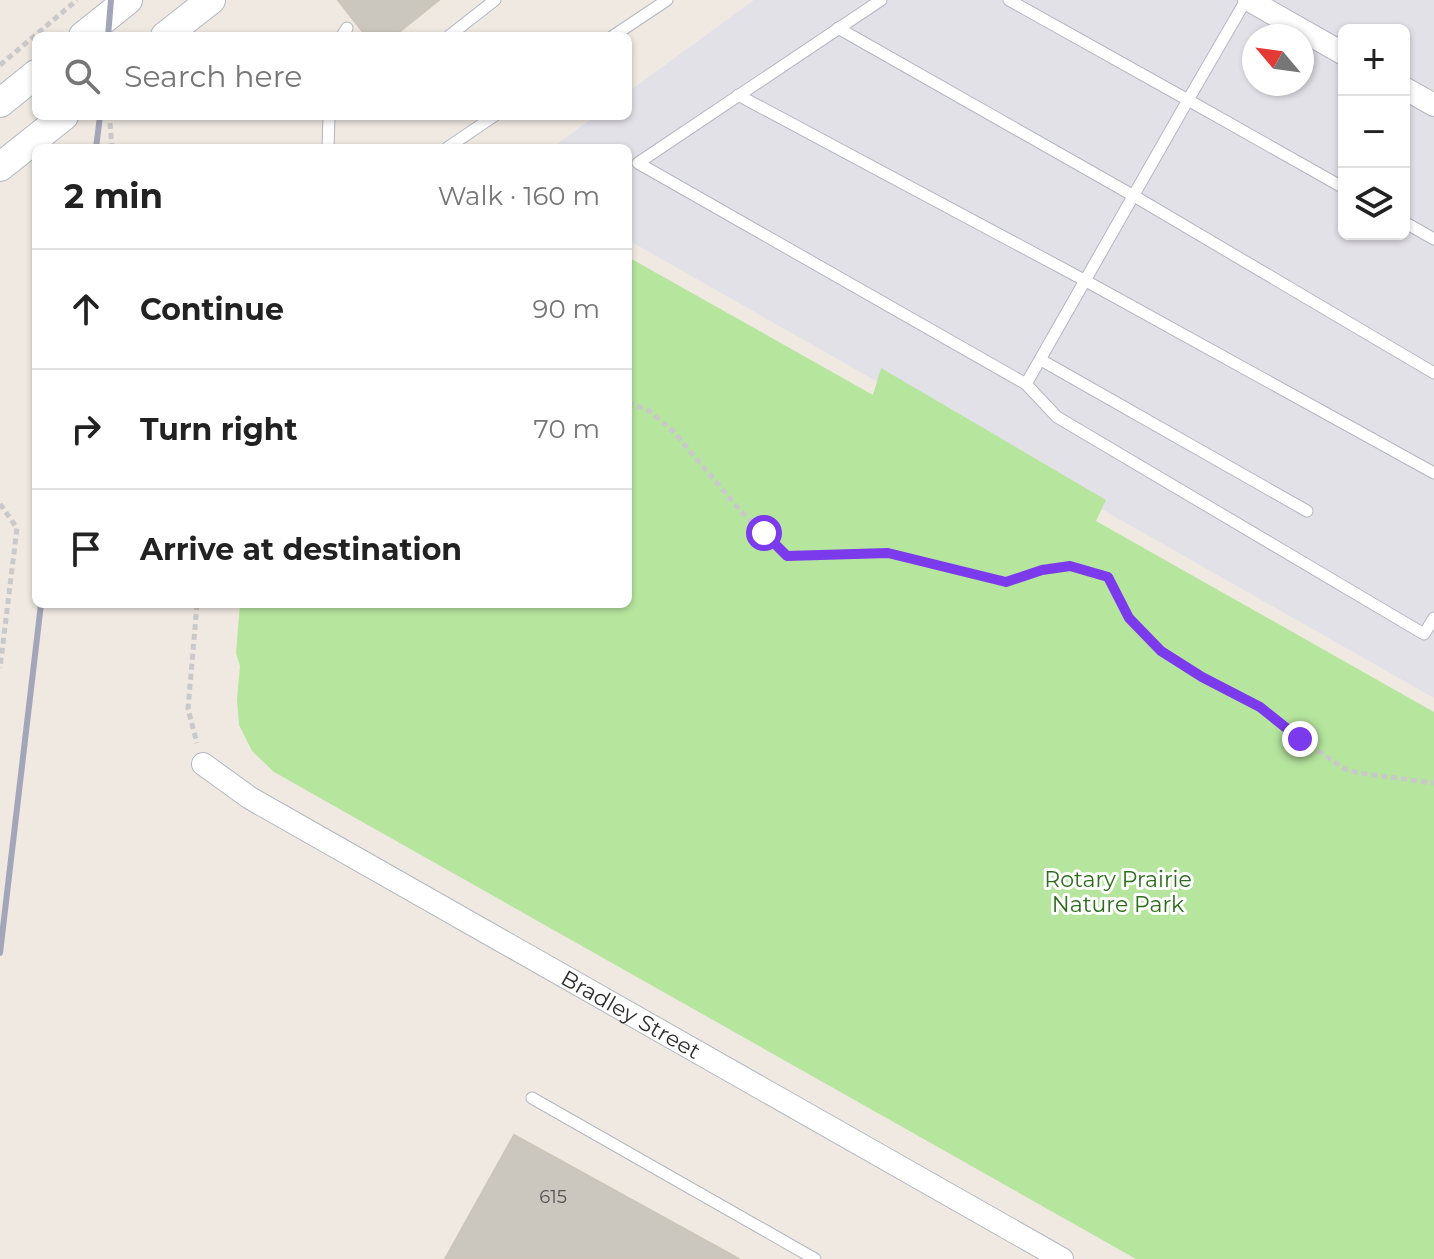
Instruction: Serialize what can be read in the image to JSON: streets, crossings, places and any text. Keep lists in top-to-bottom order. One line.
{"streets":{"street":["Bradley Street"]},"parks":["Rotary Prairie Nature Park"],"house_numbers":["615"],"north":"top left","page":{"map_buttons":["+","−"],"search":"Search here","heading":["2 min","Walk · 160 m"],"list":[["Continue","90 m"],["Turn right","70 m"],"Arrive at destination"]}}
